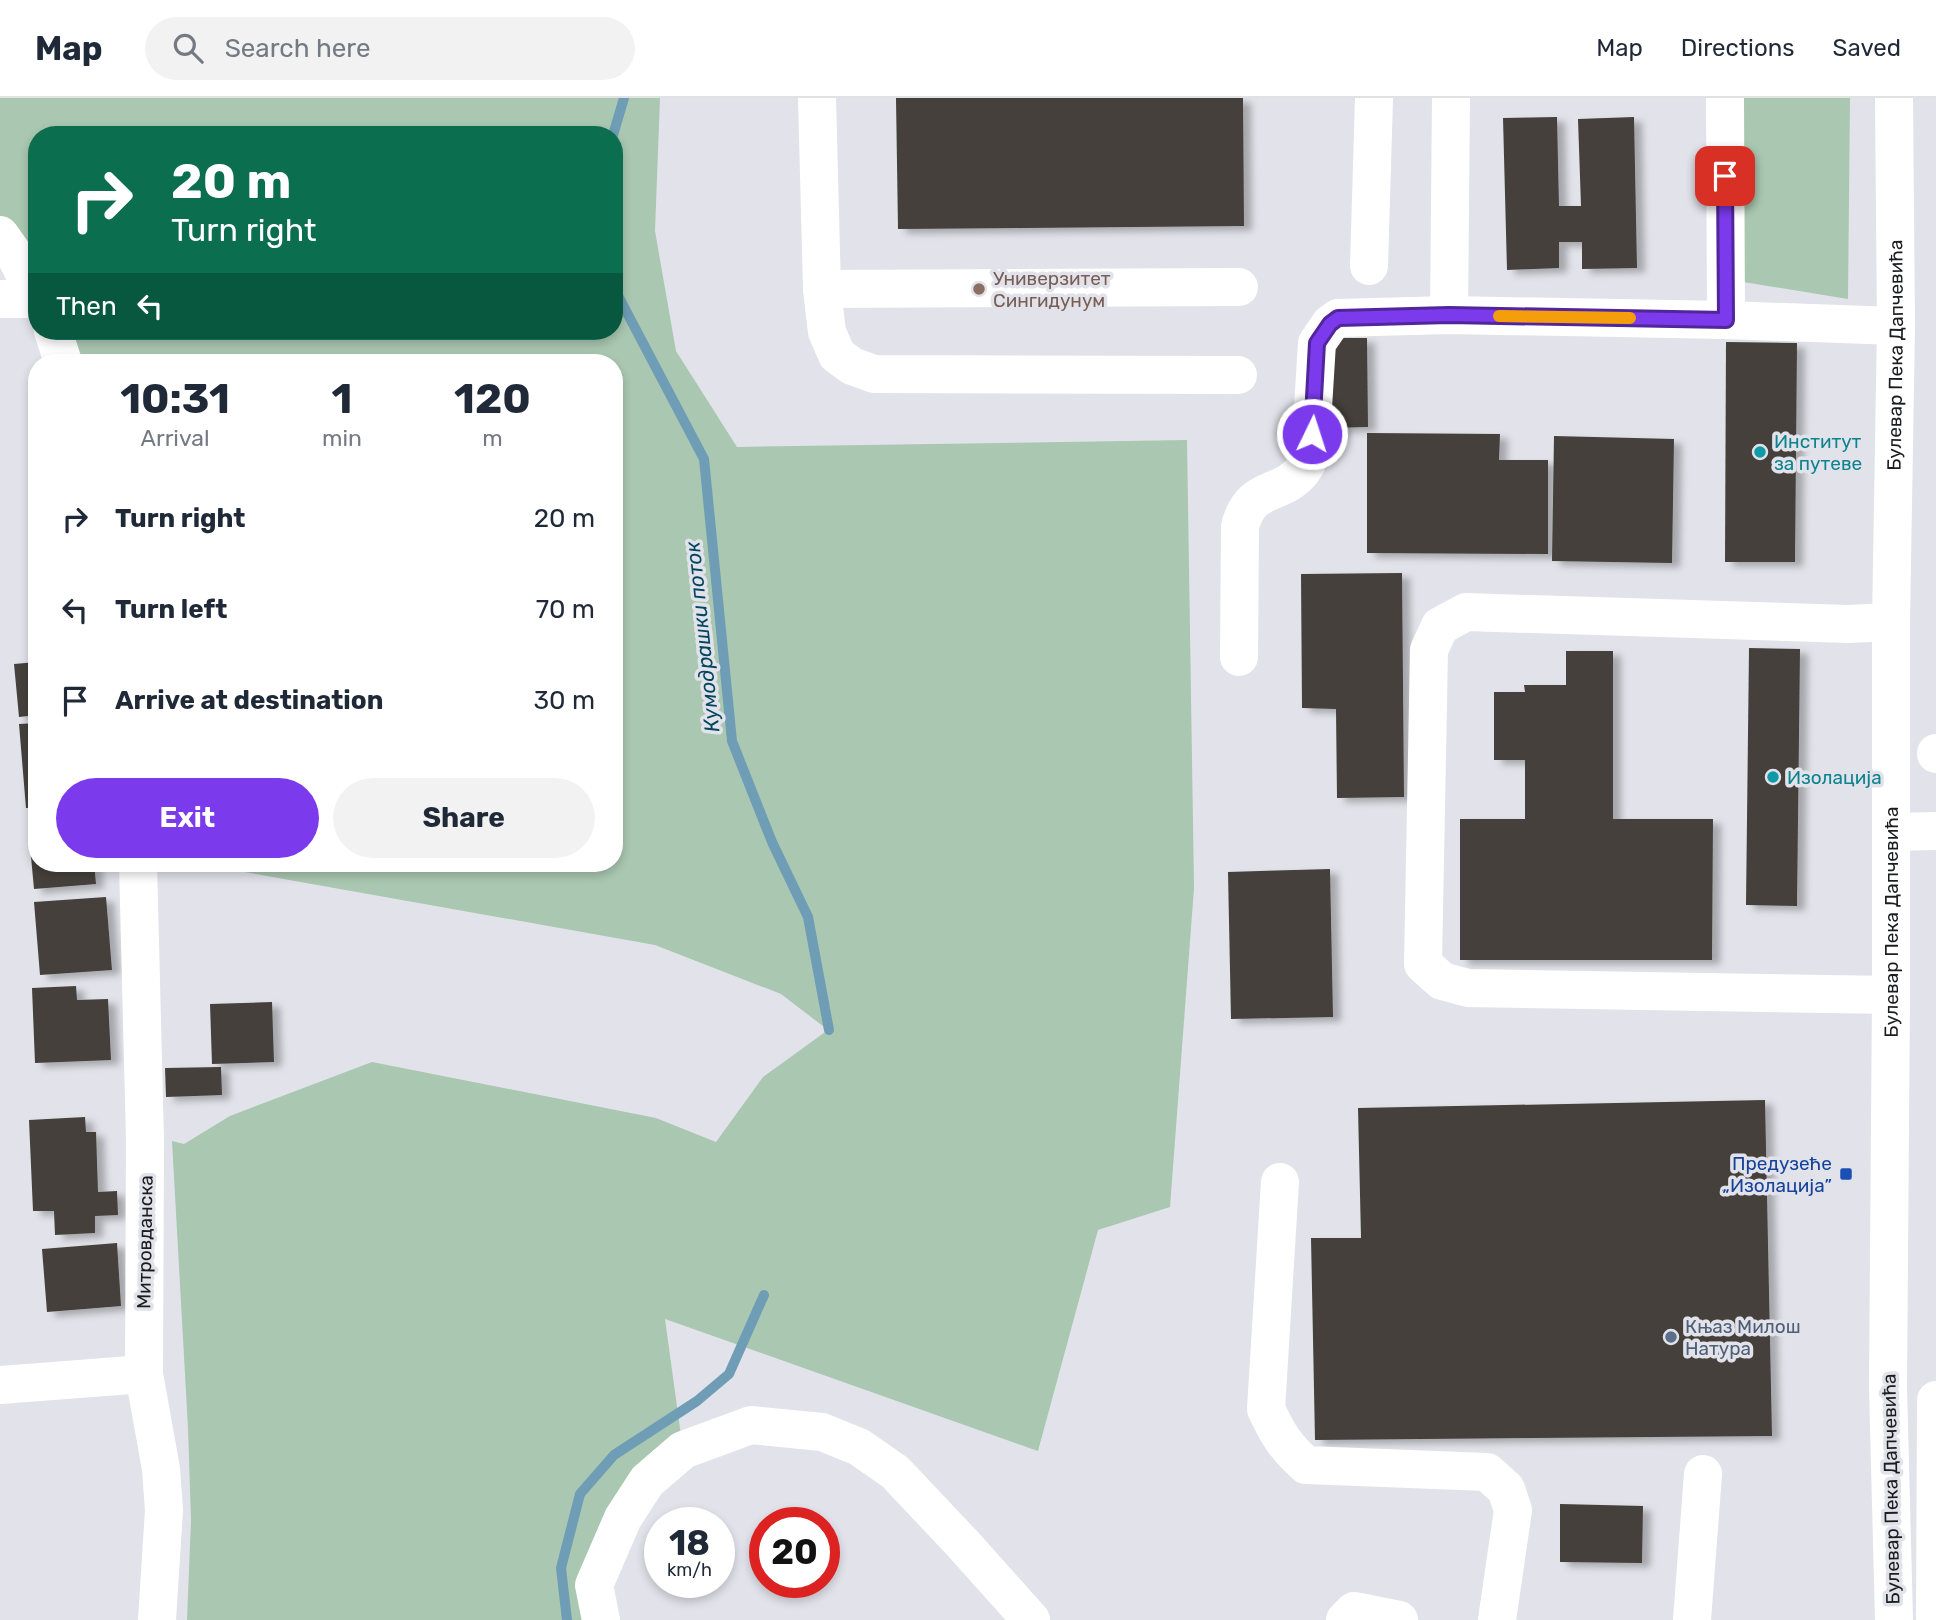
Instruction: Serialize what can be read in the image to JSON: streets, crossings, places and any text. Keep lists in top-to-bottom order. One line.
{"streets":{"street":["Булевар Пека Дапчевића","Митровданска"]},"water":["Кумодрашки поток"],"places":{"other":["Универзитет Сингидунум","Институт за путеве","Изолација","Књаз Милош Натура"],"transit":["Предузеће „Изолација”"]},"page":{"header":"Map","search":"Search here","nav":["Map","Directions","Saved"],"turn":["20 m","Turn right"],"then":"Then","eta":["10:31","Arrival","1","min","120","m"],"list":[{"name":"Turn right","value":"20 m"},{"name":"Turn left","value":"70 m"},{"name":"Arrive at destination","value":"30 m"}],"buttons":["Exit","Share"],"speed":"18 km/h","limit":"20"}}
